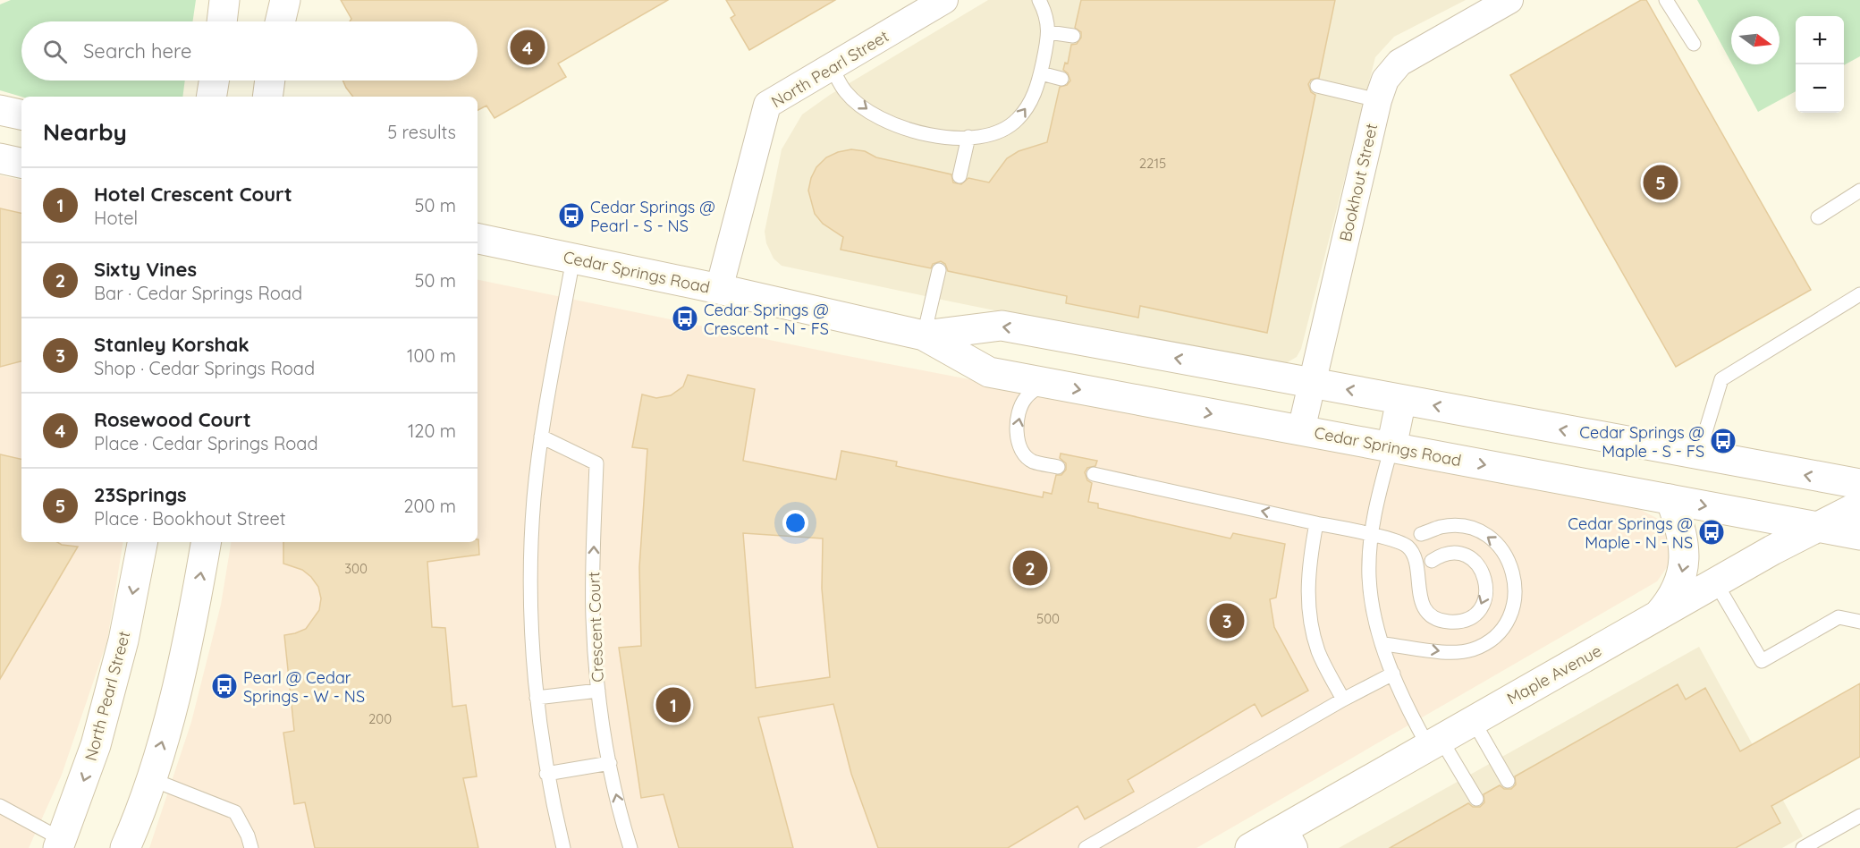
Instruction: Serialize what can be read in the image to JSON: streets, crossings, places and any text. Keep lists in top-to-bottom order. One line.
{"streets":{"main road":["North Pearl Street","Cedar Springs Road","Maple Avenue"],"street":["Bookhout Street"],"lane":["Crescent Court"]},"crossings":[["North Pearl Street","Cedar Springs Road"],["Bookhout Street","Cedar Springs Road"],["Cedar Springs Road","Maple Avenue"]],"one_way":["North Pearl Street"],"places":{"bus stop":["Cedar Springs @ Pearl - S - NS","Cedar Springs @ Crescent - N - FS","Cedar Springs @ Maple - S - FS","Cedar Springs @ Maple - N - NS","Pearl @ Cedar Springs - W - NS"]},"house_numbers":["2215","300","500","200"],"north":"right","page":{"map_buttons":["+","−"],"search":"Search here","pins":["4","5","2","3","1"],"heading":["Nearby","5 results"],"list":[{"mark":"1","name":"Hotel Crescent Court","note":"Hotel","value":"50 m"},{"mark":"2","name":"Sixty Vines","note":"Bar · Cedar Springs Road","value":"50 m"},{"mark":"3","name":"Stanley Korshak","note":"Shop · Cedar Springs Road","value":"100 m"},{"mark":"4","name":"Rosewood Court","note":"Place · Cedar Springs Road","value":"120 m"},{"mark":"5","name":"23Springs","note":"Place · Bookhout Street","value":"200 m"}]}}
